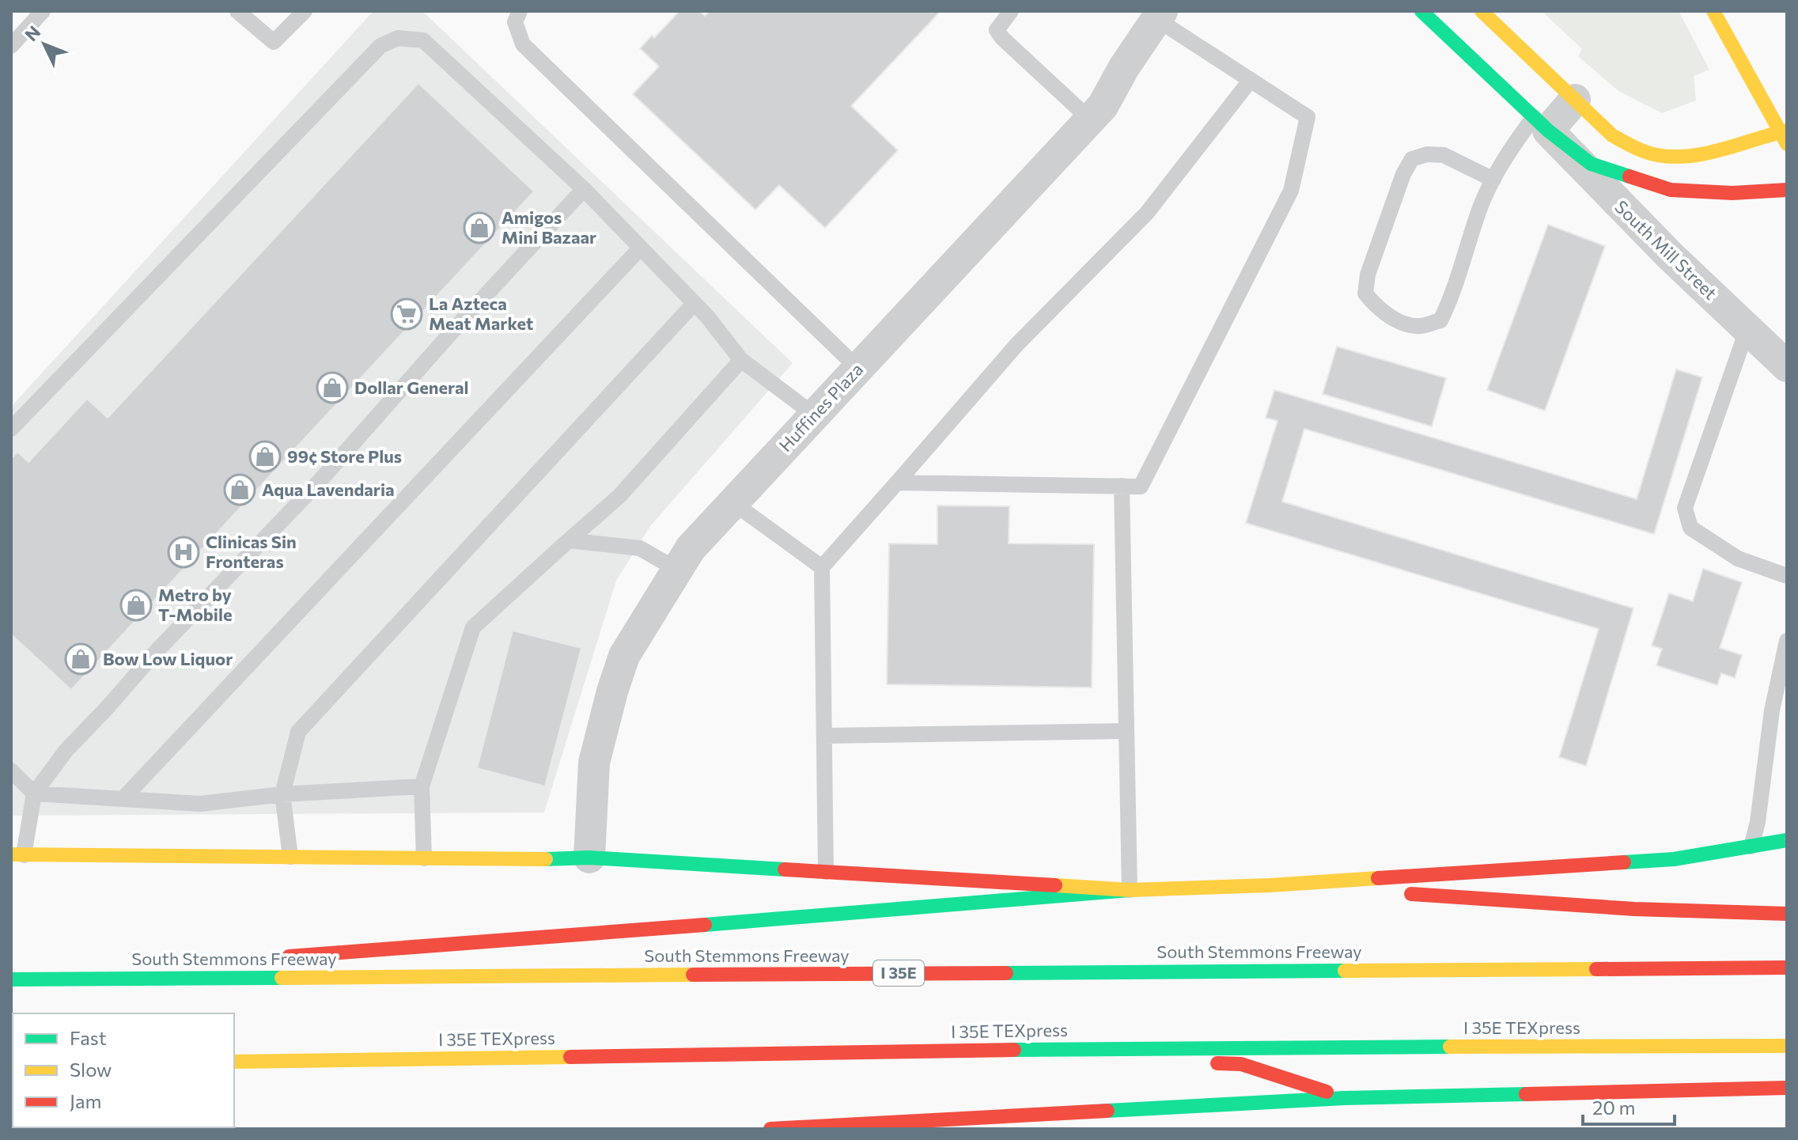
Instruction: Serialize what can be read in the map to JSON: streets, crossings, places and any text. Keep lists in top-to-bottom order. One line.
{"streets":{"main road":["South Mill Street","South Stemmons Freeway","I 35E","I 35E TEXpress"],"street":["Huffines Plaza"]},"places":{"shop":["Amigos Mini Bazaar","Dollar General","99¢ Store Plus","Aqua Lavendaria","Metro by T-Mobile","Bow Low Liquor"],"supermarket":["La Azteca Meat Market"],"hospital":["Clinicas Sin Fronteras"]},"legend":["Fast","Slow","Jam"],"scale_bar":"20 m","north":"top left"}
